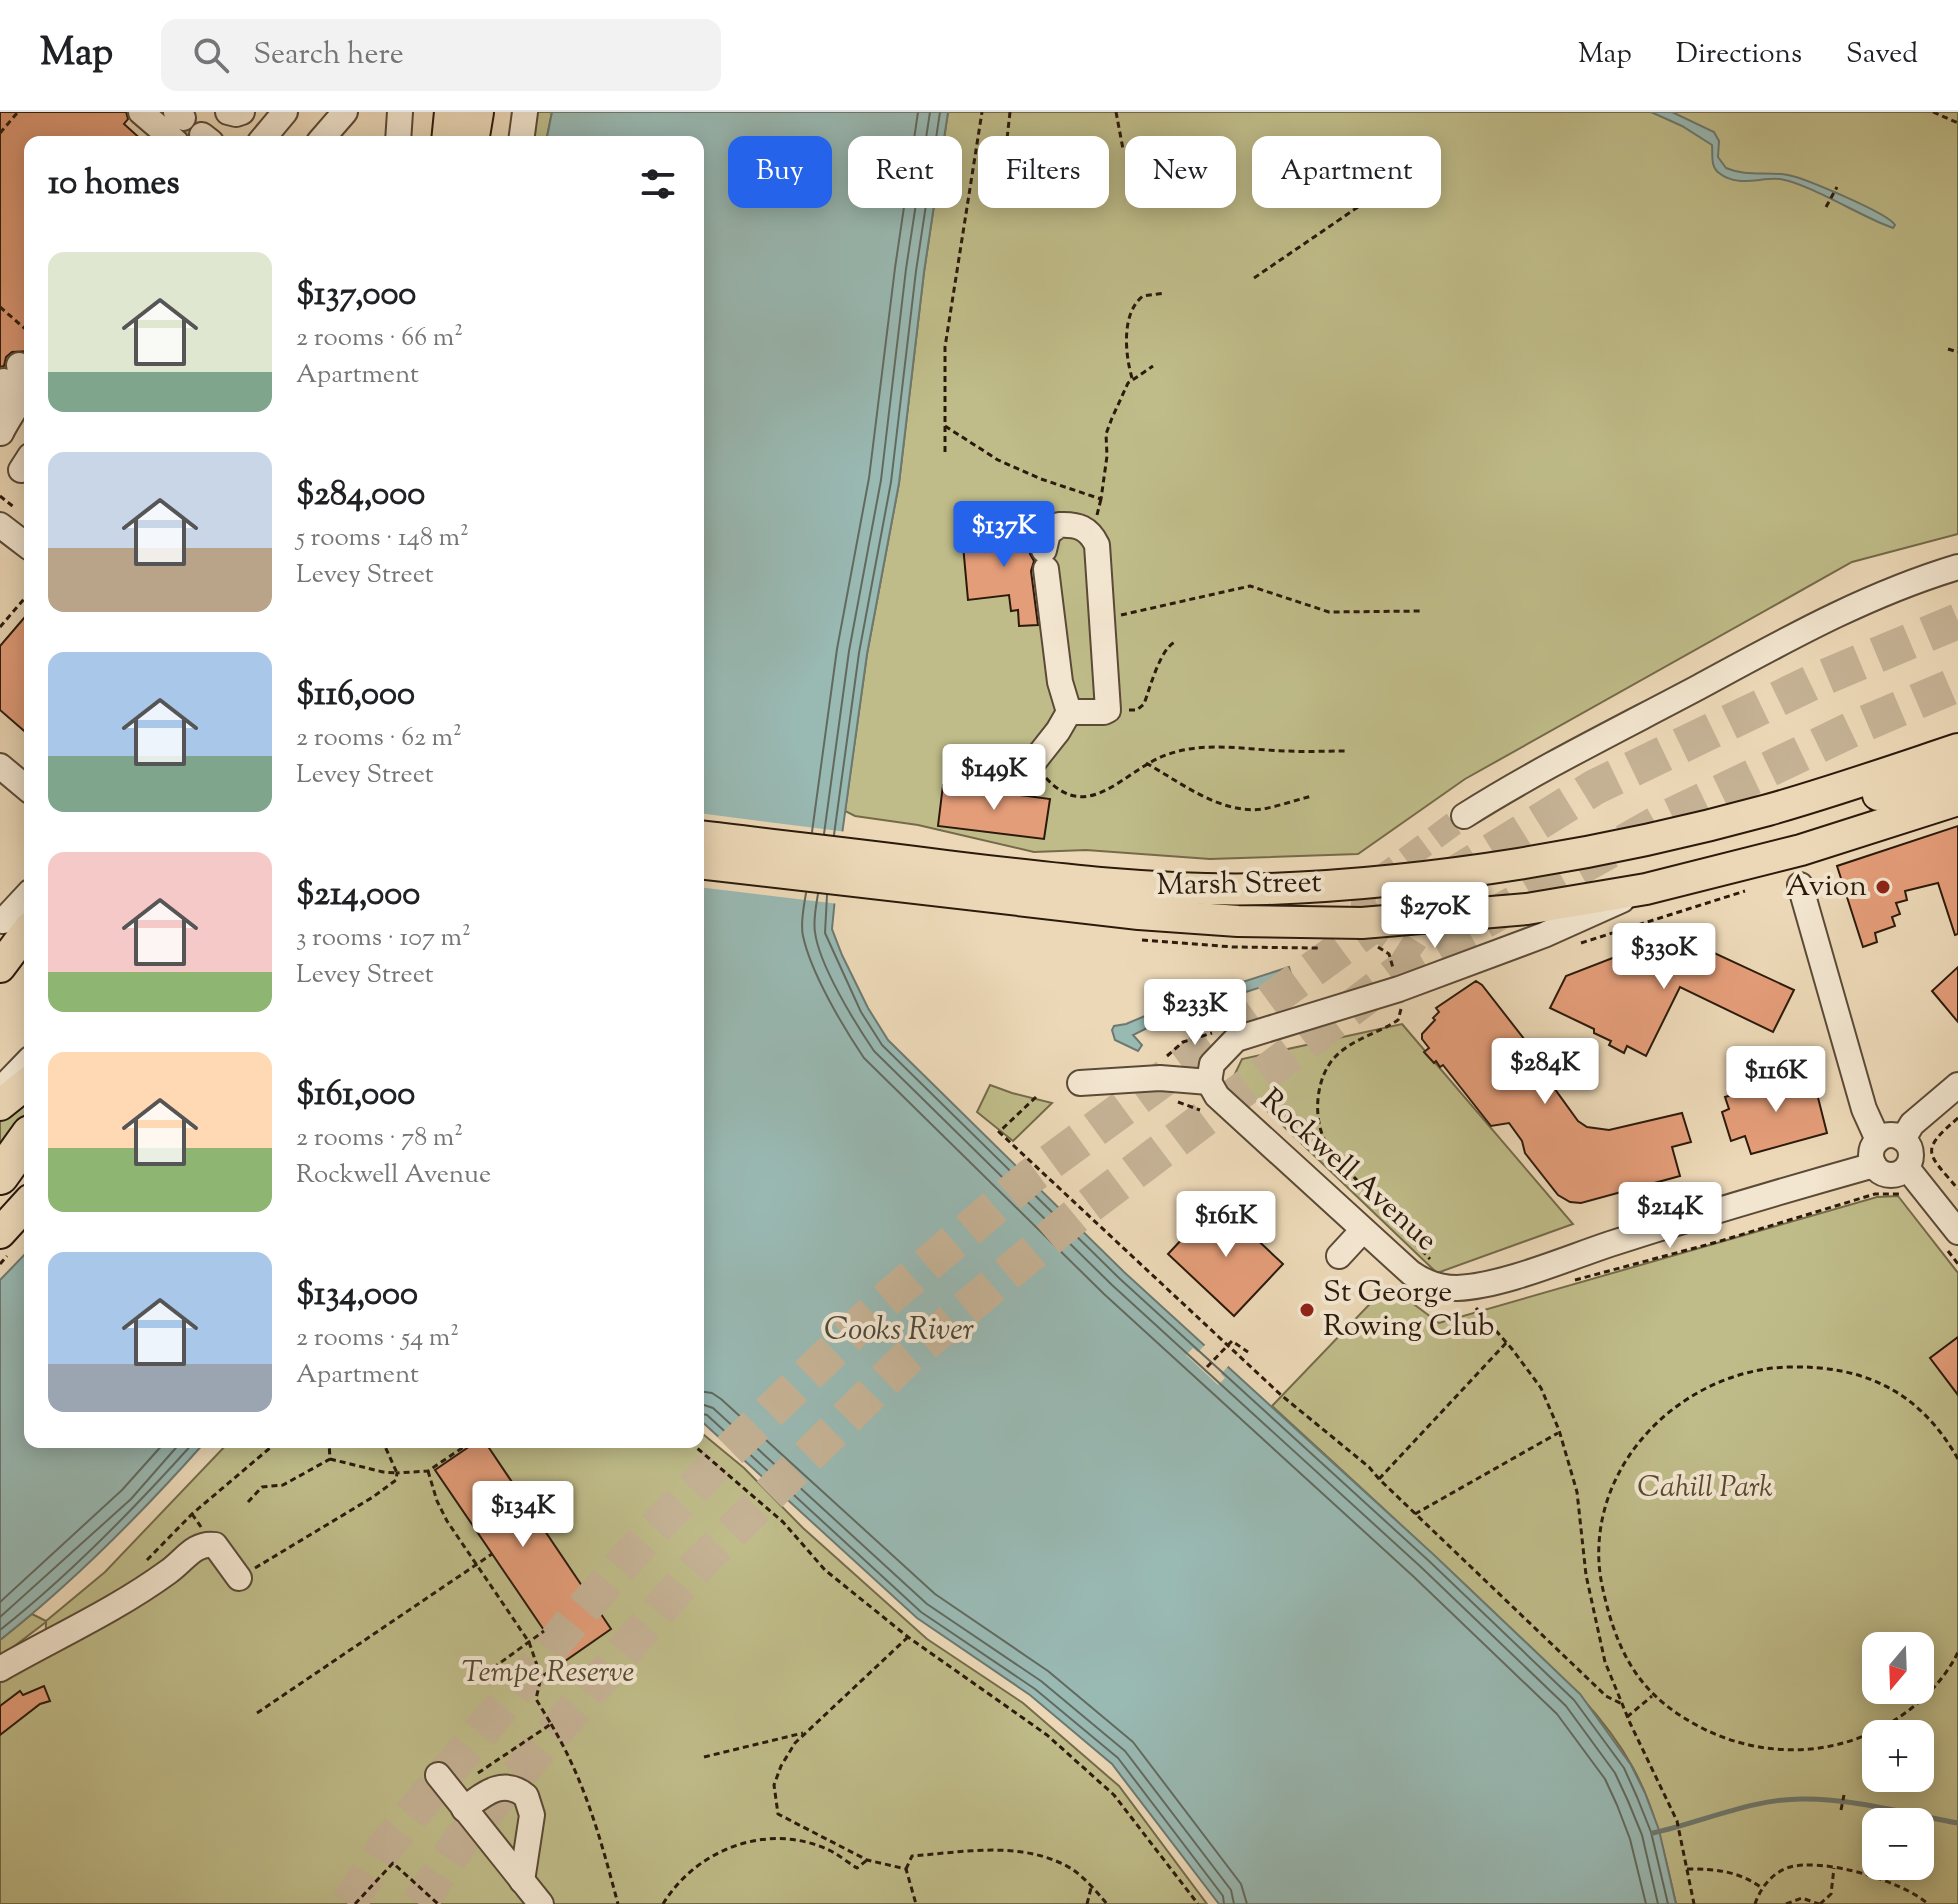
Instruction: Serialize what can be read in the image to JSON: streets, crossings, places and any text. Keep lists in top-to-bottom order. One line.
{"streets":{"main road":["Marsh Street"],"street":["Rockwell Avenue"]},"crossings":[["Marsh Street","Rockwell Avenue"]],"water":["Cooks River"],"parks":["Cahill Park","Tempe Reserve"],"places":["Avion","St George Rowing Club"],"north":"bottom","page":{"header":"Map","search":"Search here","nav":["Map","Directions","Saved"],"chip":["Buy","Rent","Filters","New","Apartment"],"heading":"10 homes","list":[{"name":"$137,000","note":"2 rooms · 66 m² · Apartment"},{"name":"$284,000","note":"5 rooms · 148 m² · Levey Street"},{"name":"$116,000","note":"2 rooms · 62 m² · Levey Street"},{"name":"$214,000","note":"3 rooms · 107 m² · Levey Street"},{"name":"$161,000","note":"2 rooms · 78 m² · Rockwell Avenue"},{"name":"$134,000","note":"2 rooms · 54 m² · Apartment"}],"price":["$137K","$149K","$270K","$330K","$233K","$284K","$116K","$214K","$161K","$134K"],"map_buttons":["+","−"]}}
